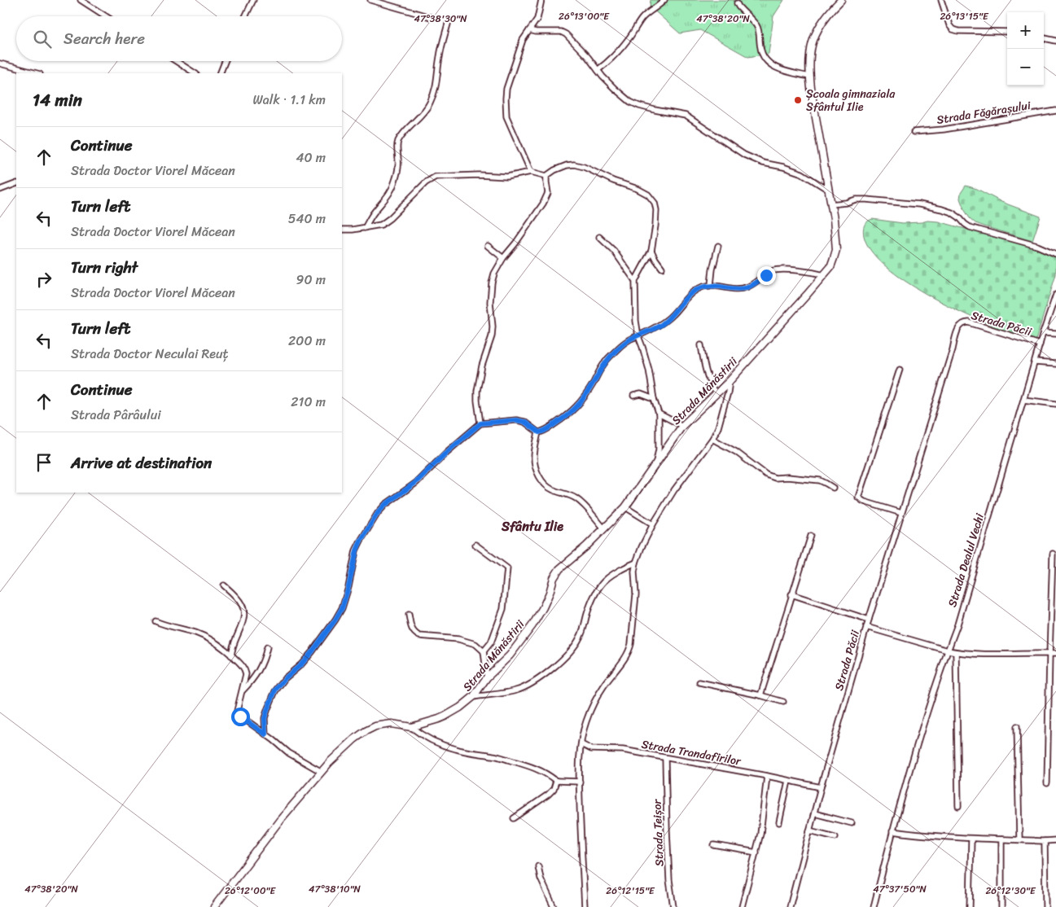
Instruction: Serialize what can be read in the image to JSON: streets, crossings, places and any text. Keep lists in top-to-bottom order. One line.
{"streets":{"street":["Strada Făgărașului","Strada Păcii","Strada Mănăstirii","Strada Dealul Vechi","Strada Trandafirilor","Strada Teișor"]},"crossings":[["Strada Păcii","Strada Dealul Vechi"],["Strada Păcii","Strada Trandafirilor"],["Strada Trandafirilor","Strada Teișor"]],"districts":["Sfântu Ilie"],"places":["Școala gimnaziala Sfântul Ilie"],"page":{"map_buttons":["+","−"],"search":"Search here","heading":["14 min","Walk · 1.1 km"],"list":[["Continue","Strada Doctor Viorel Măcean","40 m"],["Turn left","Strada Doctor Viorel Măcean","540 m"],["Turn right","Strada Doctor Viorel Măcean","90 m"],["Turn left","Strada Doctor Neculai Reuț","200 m"],["Continue","Strada Pârâului","210 m"],"Arrive at destination"]},"coordinates":["26°13'00\"E","26°13'15\"E","47°38'30\"N","47°38'20\"N","47°38'10\"N","47°37'50\"N","26°12'00\"E","26°12'15\"E","26°12'30\"E"]}
